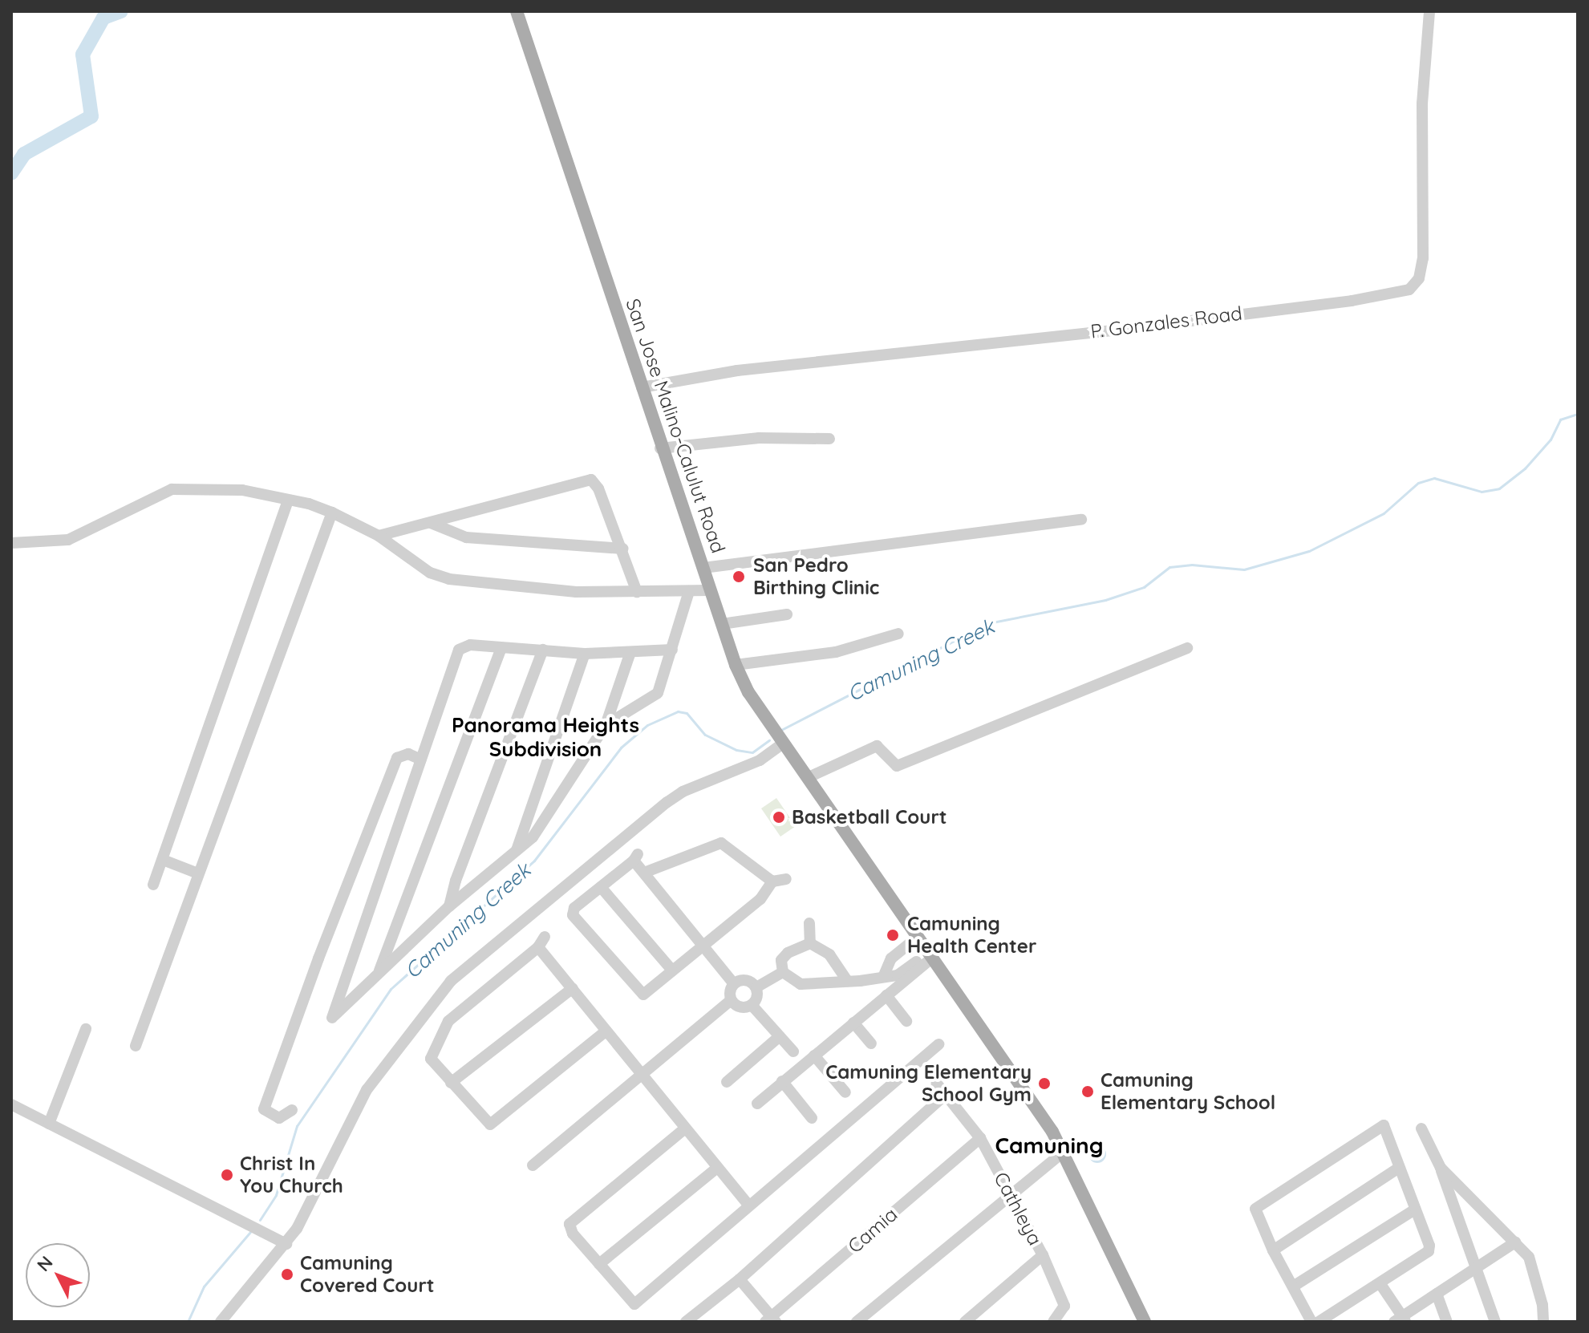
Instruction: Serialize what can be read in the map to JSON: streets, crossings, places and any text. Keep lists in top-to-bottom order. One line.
{"streets":{"main road":["San Jose Malino-Calulut Road"],"street":["P. Gonzales Road","Cathleya","Camia"]},"crossings":[["P. Gonzales Road","San Jose Malino-Calulut Road"],["Cathleya","Camia"]],"districts":["Panorama Heights Subdivision","Camuning"],"water":["Camuning Creek"],"places":["San Pedro Birthing Clinic","Basketball Court","Camuning Health Center","Camuning Elementary School Gym","Camuning Elementary School","Christ In You Church","Camuning Covered Court"],"north":"top left"}
